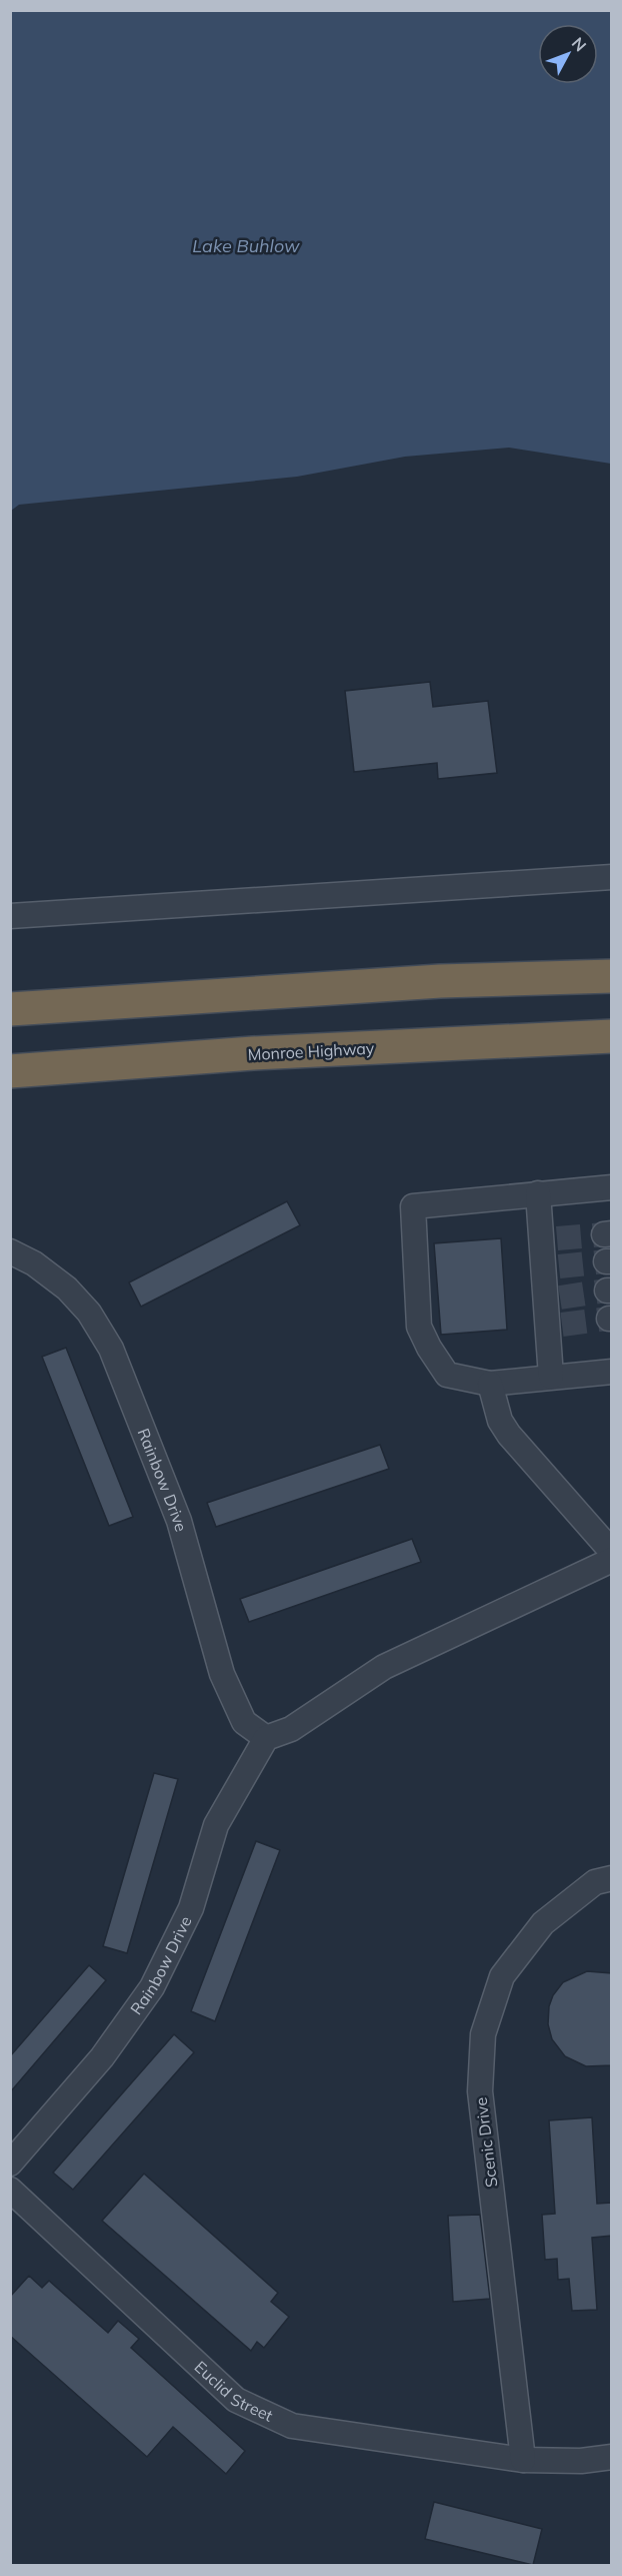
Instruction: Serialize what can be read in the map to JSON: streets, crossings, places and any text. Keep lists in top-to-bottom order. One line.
{"streets":{"highway":["Monroe Highway"],"street":["Rainbow Drive","Scenic Drive","Euclid Street"]},"crossings":[["Scenic Drive","Euclid Street"]],"water":["Lake Buhlow"],"north":"top right"}
